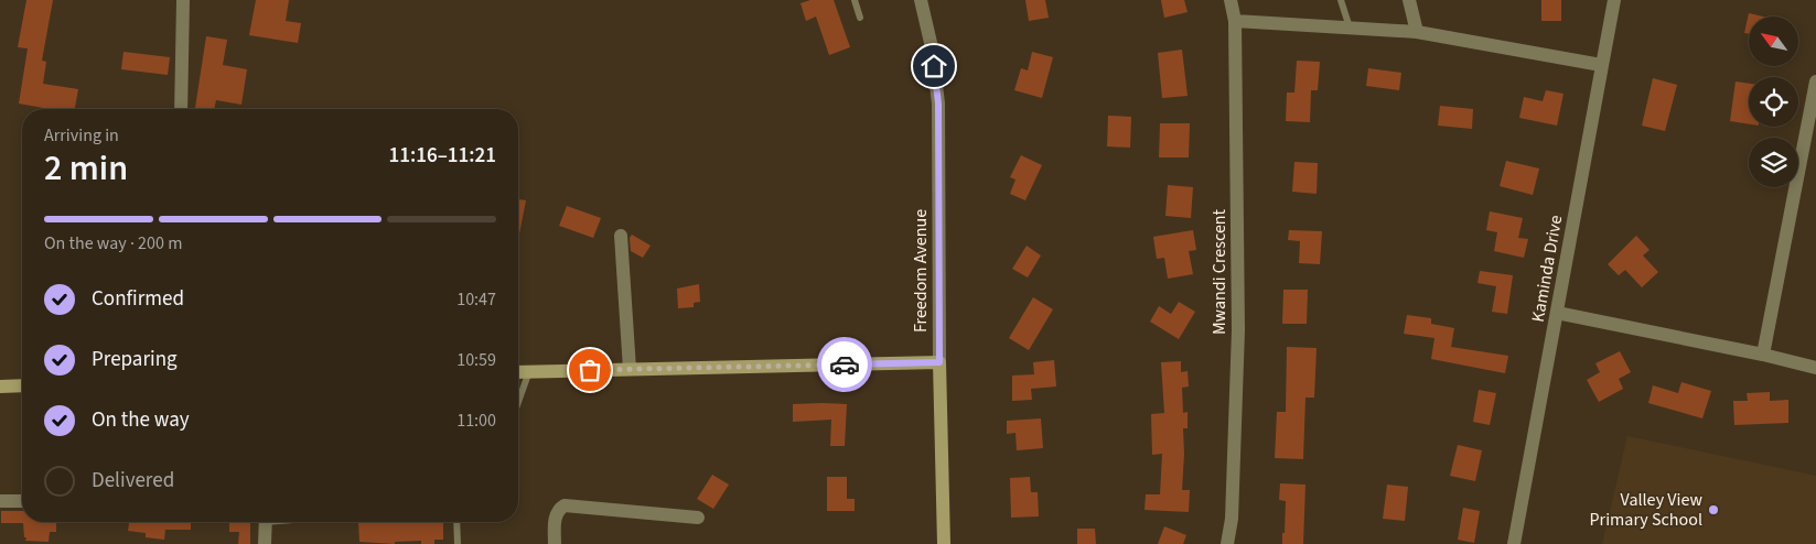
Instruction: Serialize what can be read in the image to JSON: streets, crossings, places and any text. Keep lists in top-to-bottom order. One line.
{"streets":{"main road":["Freedom Avenue"],"street":["Kaminda Drive","Mwandi Crescent"]},"places":["Valley View Primary School"],"north":"top left","page":{"heading":["2 min","Arriving in","11:16–11:21"],"bar":"On the way · 200 m","list":[["Confirmed","10:47"],["Preparing","10:59"],["On the way","11:00"],"Delivered"]}}
